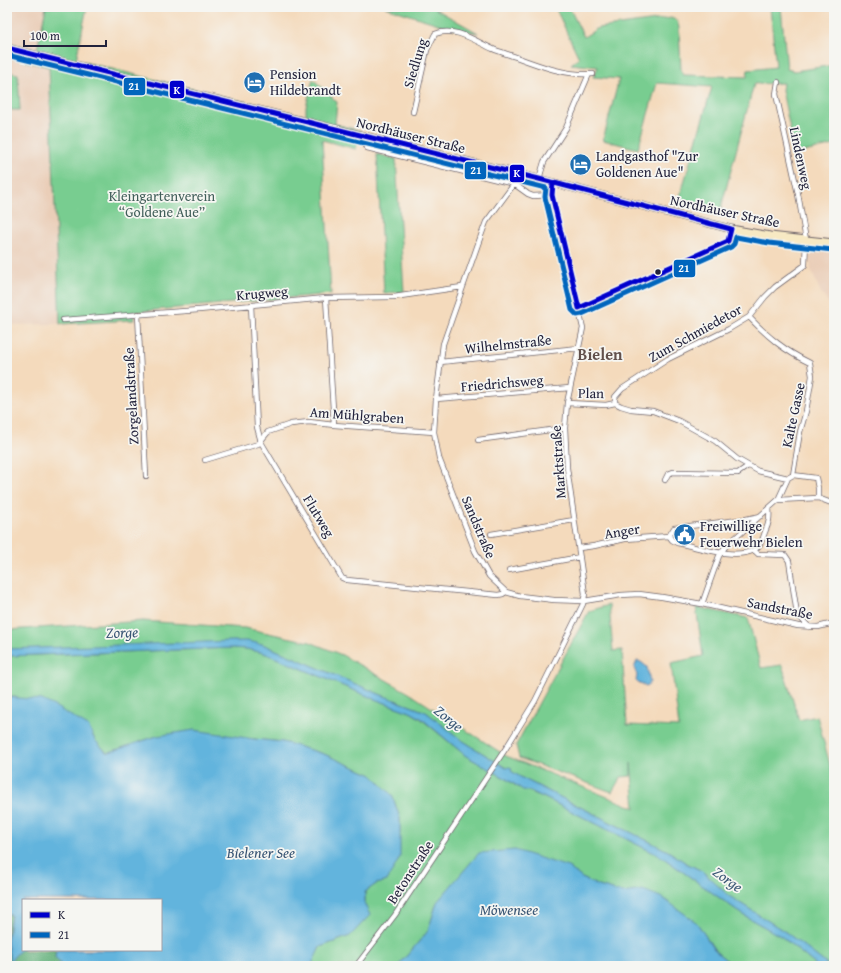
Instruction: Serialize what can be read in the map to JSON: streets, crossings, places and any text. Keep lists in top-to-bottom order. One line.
{"streets":{"main road":["Nordhäuser Straße"],"street":["Siedlung","Lindenweg","Krugweg","Zum Schmiedetor","Wilhelmstraße","Friedrichsweg","Plan","Zorgelandstraße","Am Mühlgraben","Kalte Gasse","Marktstraße","Flutweg","Sandstraße","Anger","Betonstraße"]},"crossings":[["Siedlung","Nordhäuser Straße"],["Nordhäuser Straße","Lindenweg"],["Nordhäuser Straße","Zum Schmiedetor"],["Nordhäuser Straße","Marktstraße"],["Nordhäuser Straße","Sandstraße"],["Lindenweg","Zum Schmiedetor"],["Krugweg","Zorgelandstraße"],["Krugweg","Flutweg"],["Krugweg","Sandstraße"],["Zum Schmiedetor","Plan"],["Zum Schmiedetor","Kalte Gasse"],["Wilhelmstraße","Marktstraße"],["Wilhelmstraße","Sandstraße"],["Friedrichsweg","Marktstraße"],["Friedrichsweg","Sandstraße"],["Plan","Marktstraße"],["Am Mühlgraben","Flutweg"],["Am Mühlgraben","Sandstraße"],["Marktstraße","Sandstraße"],["Marktstraße","Anger"],["Marktstraße","Betonstraße"],["Flutweg","Sandstraße"],["Sandstraße","Betonstraße"]],"districts":["Bielen"],"water":["Zorge","Bielener See","Möwensee"],"parks":["Kleingartenverein “Goldene Aue”"],"places":{"hotel":["Pension Hildebrandt","Landgasthof \"Zur Goldenen Aue\""],"public building":["Freiwillige Feuerwehr Bielen"]},"lines":["transit line K","transit line 21"],"legend":["K","21"],"scale_bar":"100 m"}
